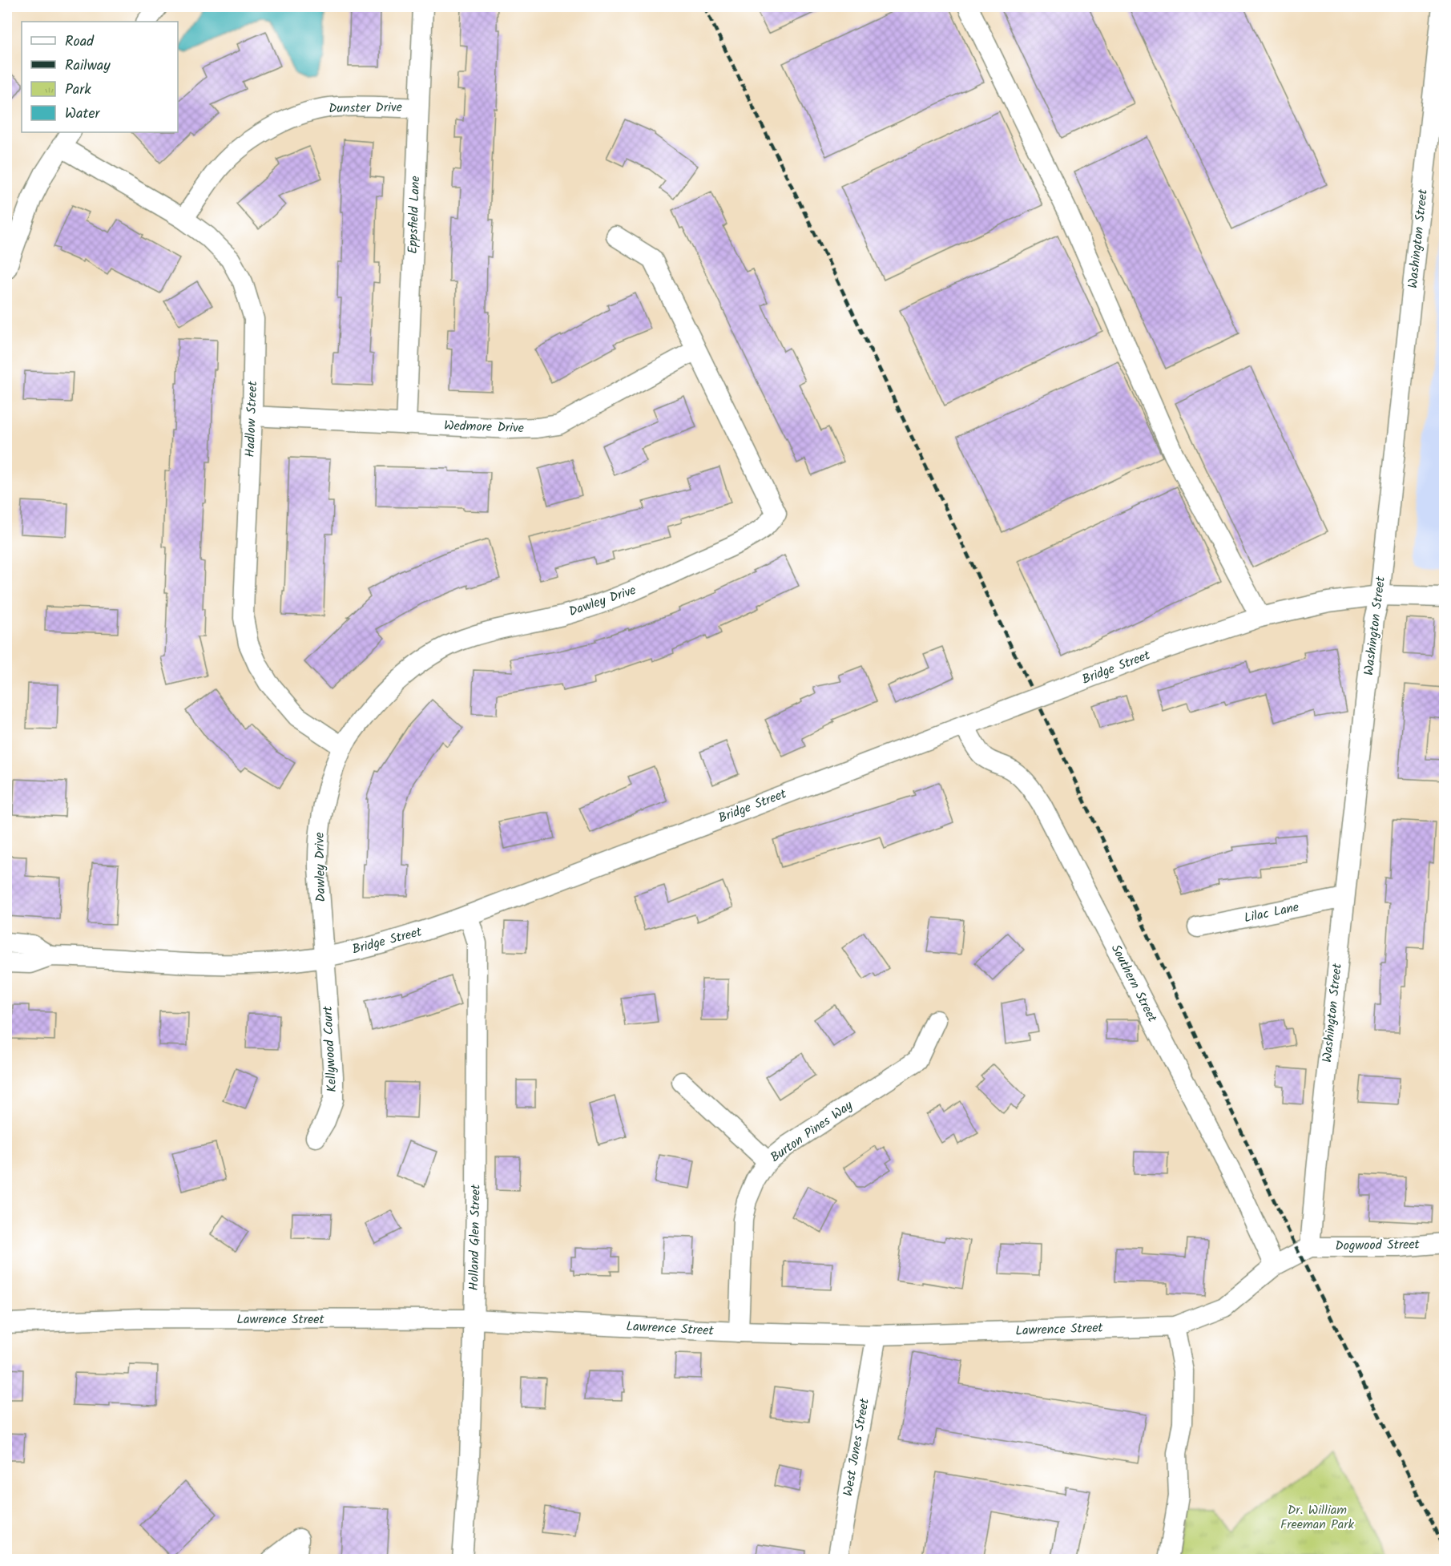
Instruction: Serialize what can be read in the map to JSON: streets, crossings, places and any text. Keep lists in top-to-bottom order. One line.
{"streets":{"street":["Dunster Drive","Eppsfield Lane","Washington Street","Hadlow Street","Wedmore Drive","Dawley Drive","Bridge Street","Lilac Lane","Southern Street","Kellywood Court","Burton Pines Way","Holland Glen Street","Dogwood Street","Lawrence Street","West Jones Street"]},"crossings":[["Dunster Drive","Eppsfield Lane"],["Dunster Drive","Hadlow Street"],["Eppsfield Lane","Wedmore Drive"],["Washington Street","Bridge Street"],["Washington Street","Lilac Lane"],["Washington Street","Dogwood Street"],["Washington Street","Lawrence Street"],["Hadlow Street","Wedmore Drive"],["Hadlow Street","Dawley Drive"],["Wedmore Drive","Dawley Drive"],["Dawley Drive","Bridge Street"],["Dawley Drive","Kellywood Court"],["Bridge Street","Southern Street"],["Bridge Street","Kellywood Court"],["Bridge Street","Holland Glen Street"],["Southern Street","Lawrence Street"],["Burton Pines Way","Lawrence Street"],["Holland Glen Street","Lawrence Street"],["Dogwood Street","Lawrence Street"],["Lawrence Street","West Jones Street"]],"parks":["Dr. William Freeman Park"],"legend":["Road","Railway","Park","Water"]}
